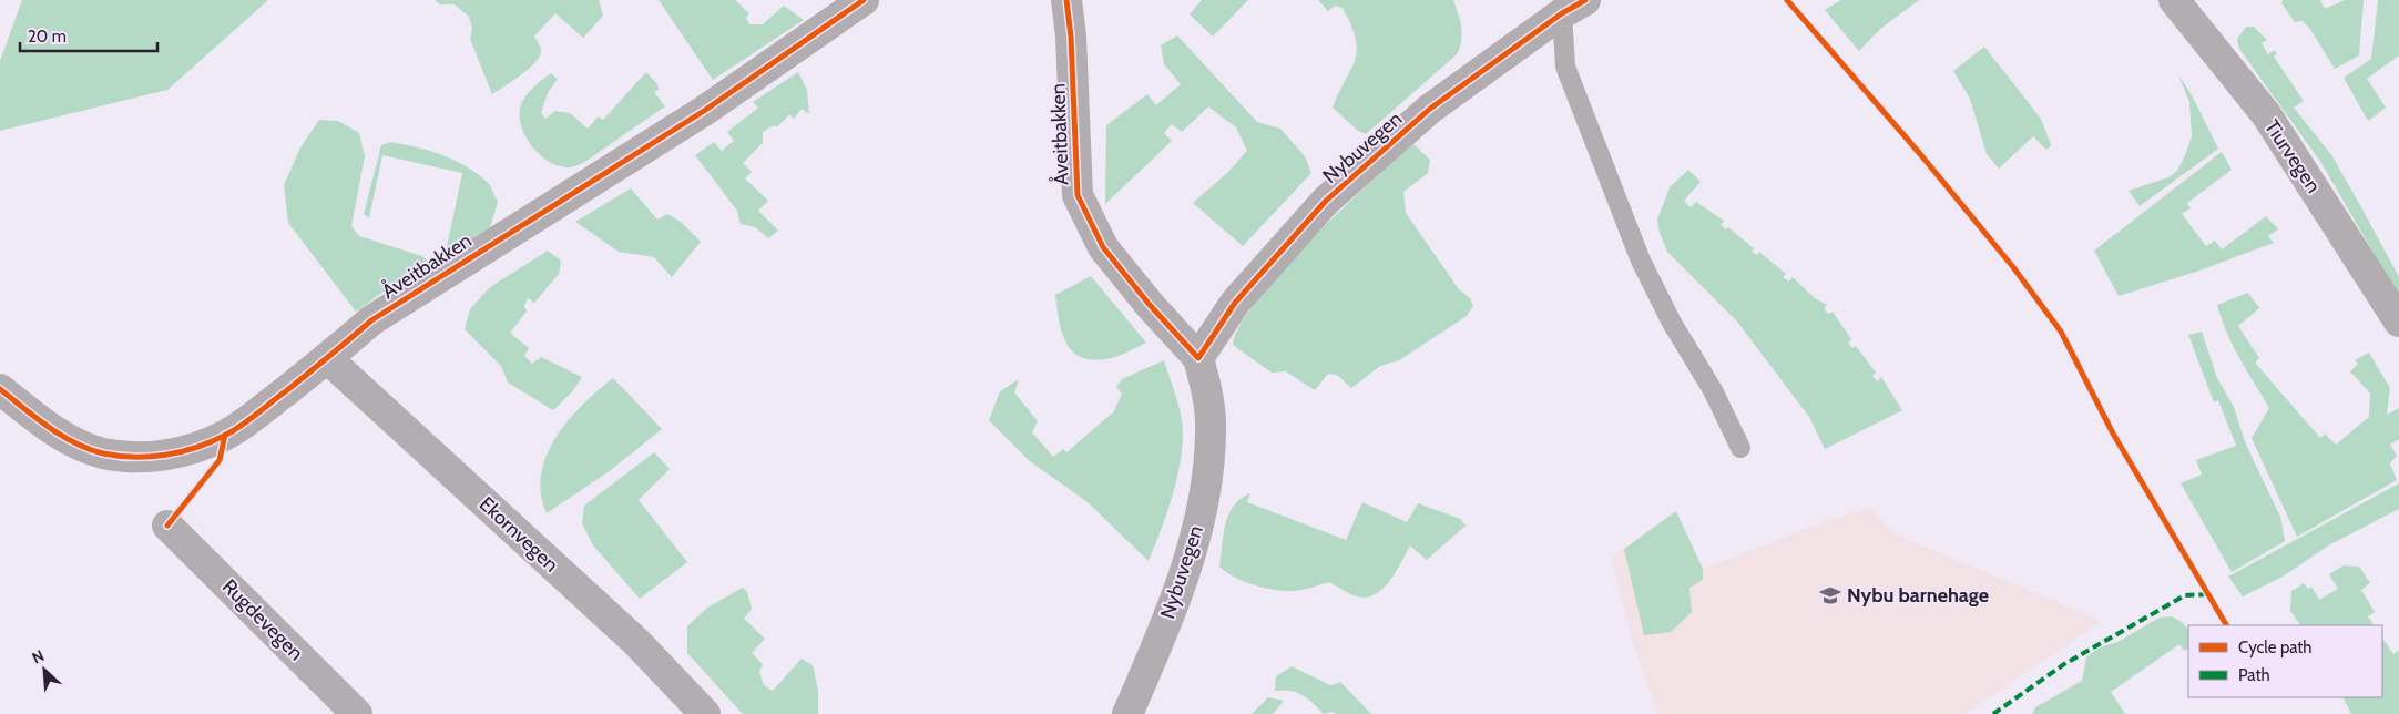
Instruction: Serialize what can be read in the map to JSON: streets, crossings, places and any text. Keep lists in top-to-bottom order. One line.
{"streets":{"street":["Åveitbakken","Nybuvegen","Tiurvegen","Ekornvegen","Rugdevegen"]},"crossings":[["Åveitbakken","Nybuvegen"],["Åveitbakken","Ekornvegen"]],"places":{"school or university":["Nybu barnehage"]},"legend":["Cycle path","Path"],"scale_bar":"20 m","north":"top left"}
